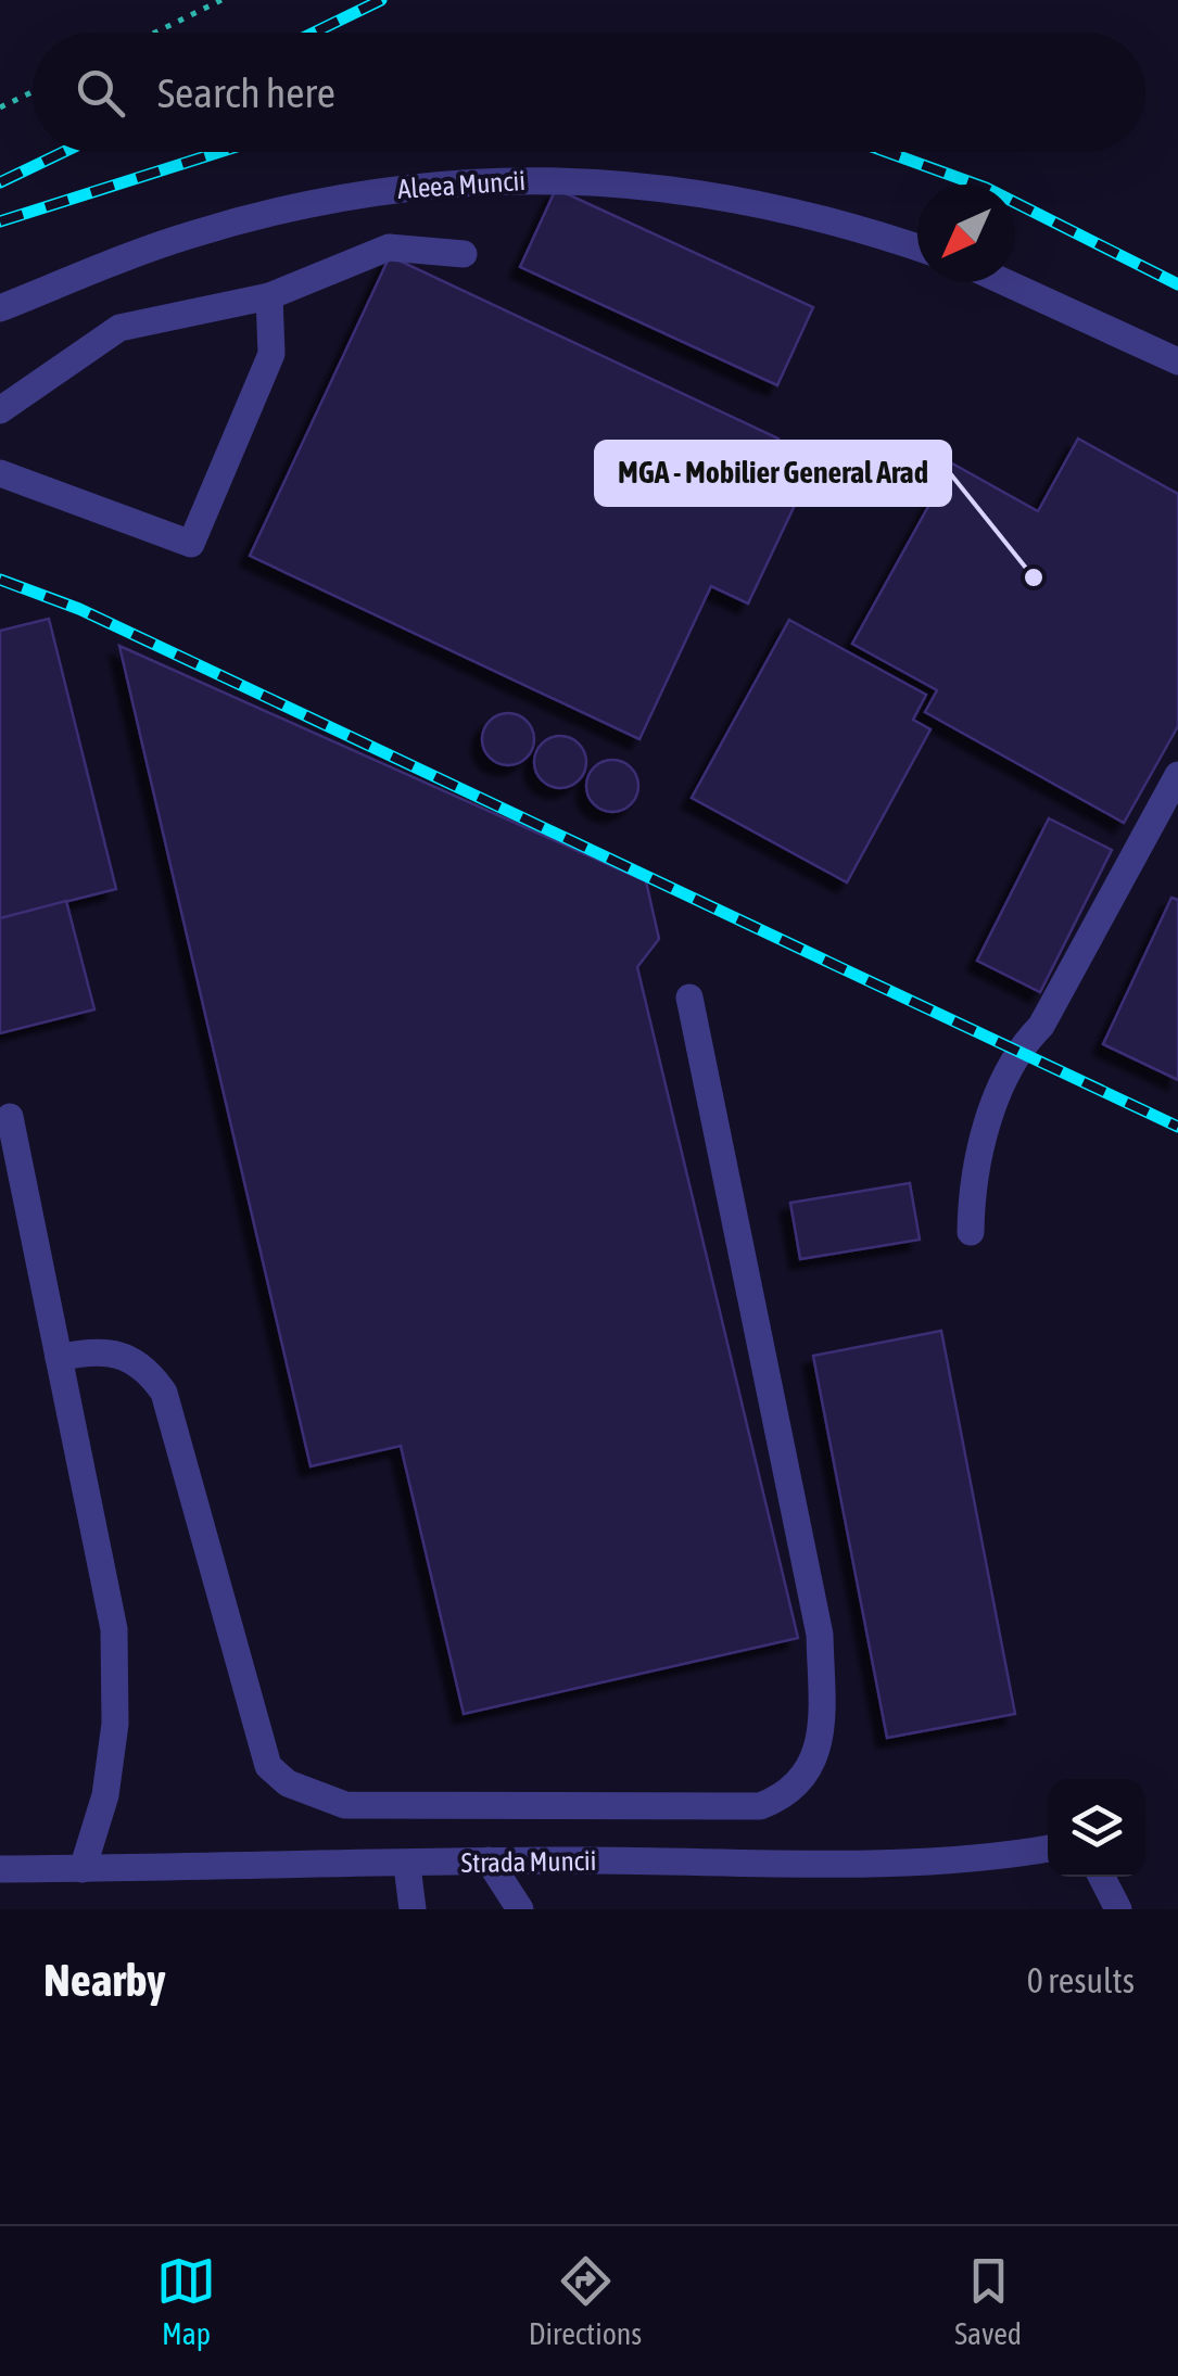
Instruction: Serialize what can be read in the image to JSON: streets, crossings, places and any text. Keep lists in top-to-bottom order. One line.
{"streets":{"street":["Aleea Muncii","Strada Muncii"]},"places":["MGA - Mobilier General Arad"],"north":"bottom left","page":{"search":"Search here","heading":["Nearby","0 results"],"nav":["Map","Directions","Saved"]}}
